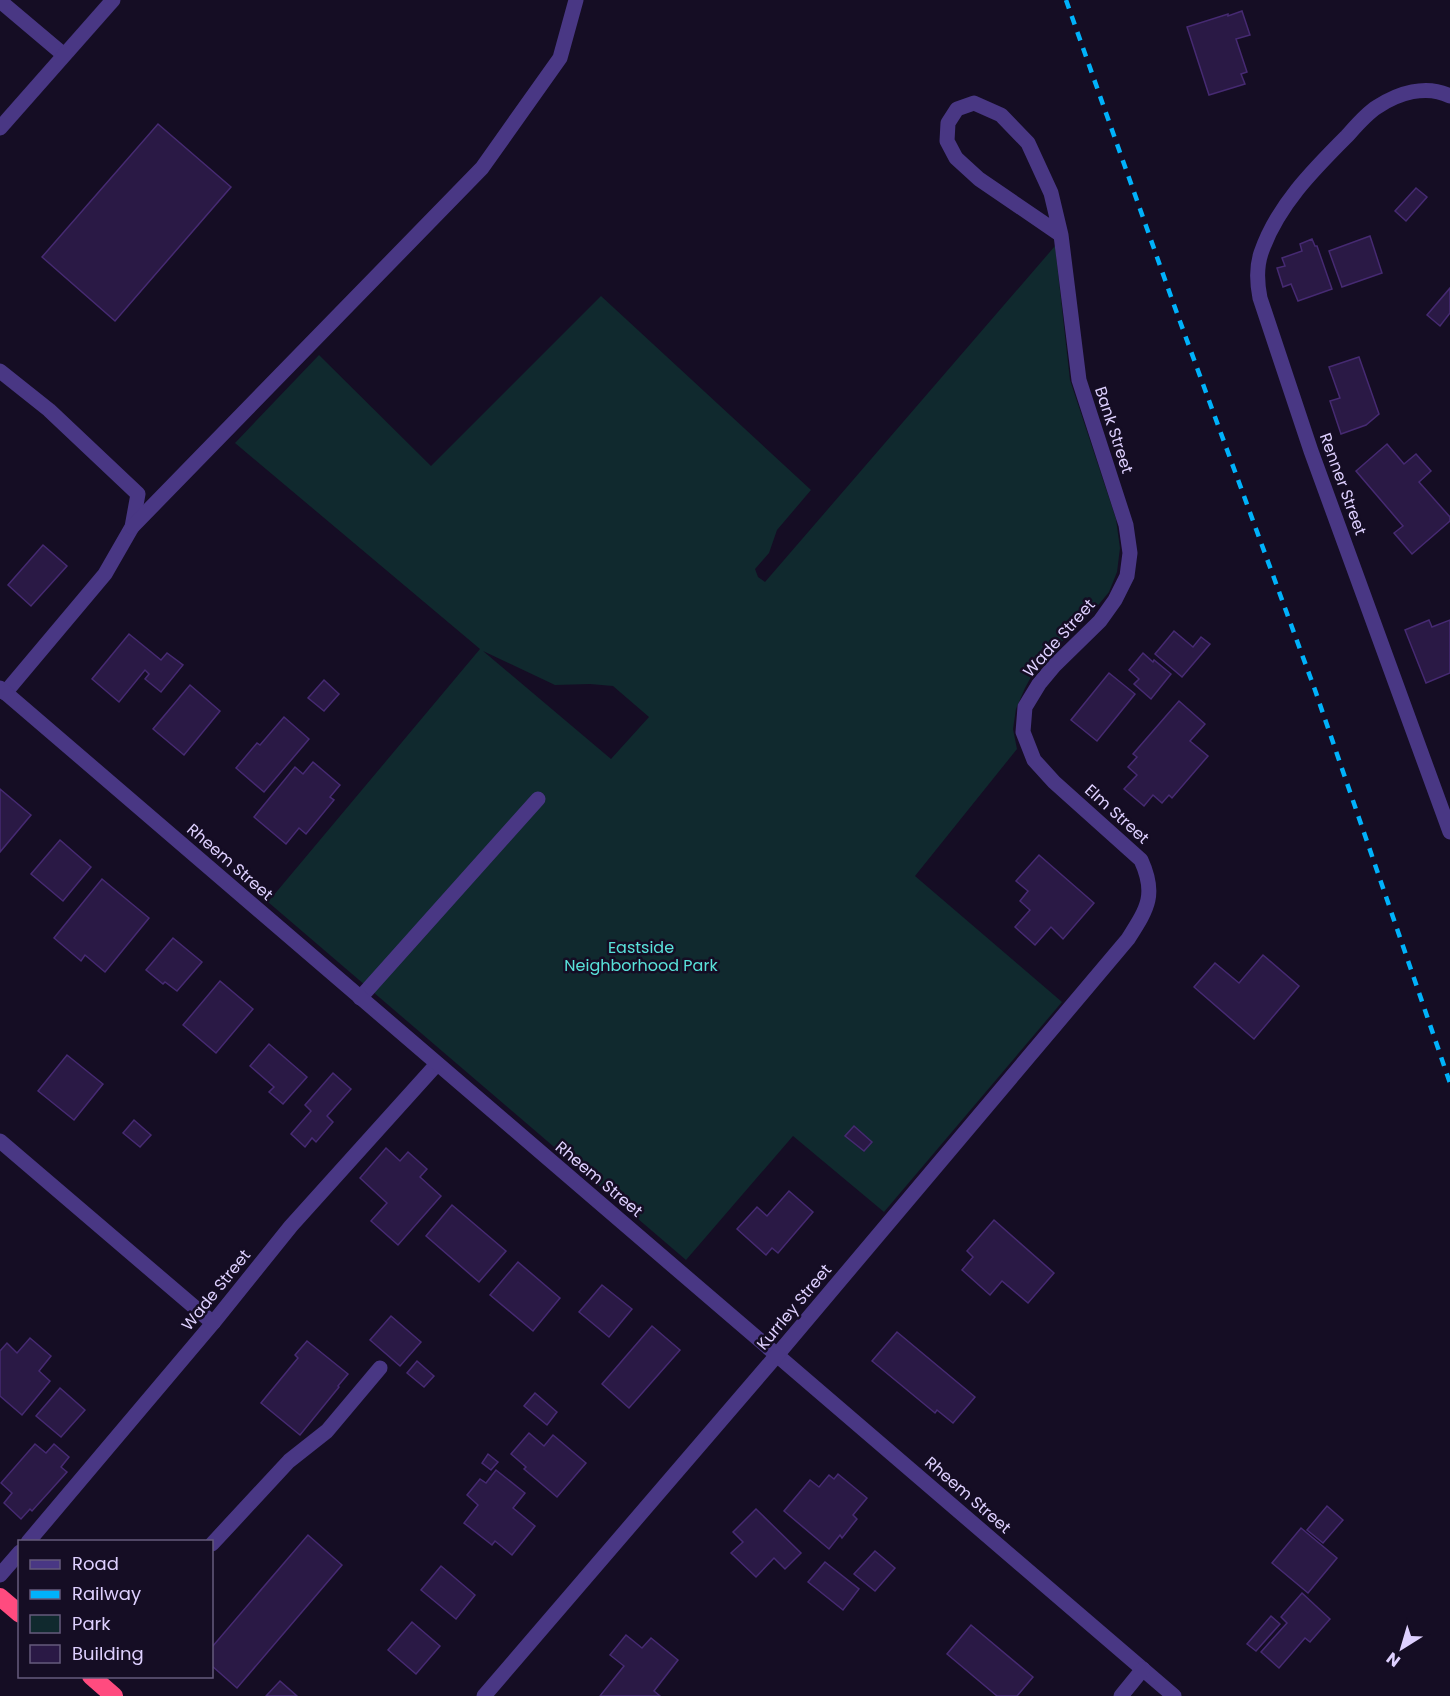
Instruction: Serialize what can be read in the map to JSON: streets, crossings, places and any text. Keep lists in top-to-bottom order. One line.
{"streets":{"street":["Bank Street","Renner Street","Wade Street","Elm Street","Rheem Street","Kurrley Street"]},"crossings":[["Bank Street","Wade Street"],["Wade Street","Elm Street"],["Wade Street","Rheem Street"],["Elm Street","Kurrley Street"],["Rheem Street","Kurrley Street"]],"parks":["Eastside Neighborhood Park"],"legend":["Road","Railway","Park","Building"],"north":"bottom left"}
